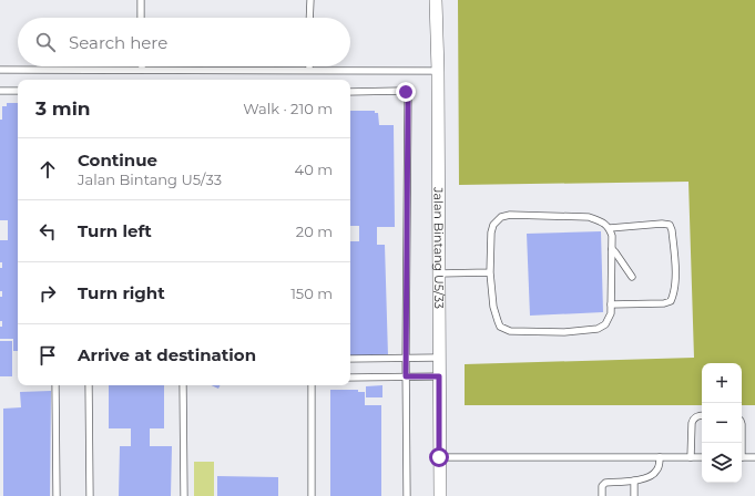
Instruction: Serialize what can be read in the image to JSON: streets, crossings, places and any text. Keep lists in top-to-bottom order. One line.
{"streets":{"street":["Jalan Bintang U5/33"]},"page":{"search":"Search here","heading":["3 min","Walk · 210 m"],"list":[["Continue","Jalan Bintang U5/33","40 m"],["Turn left","20 m"],["Turn right","150 m"],"Arrive at destination"],"map_buttons":["+","−"]}}
